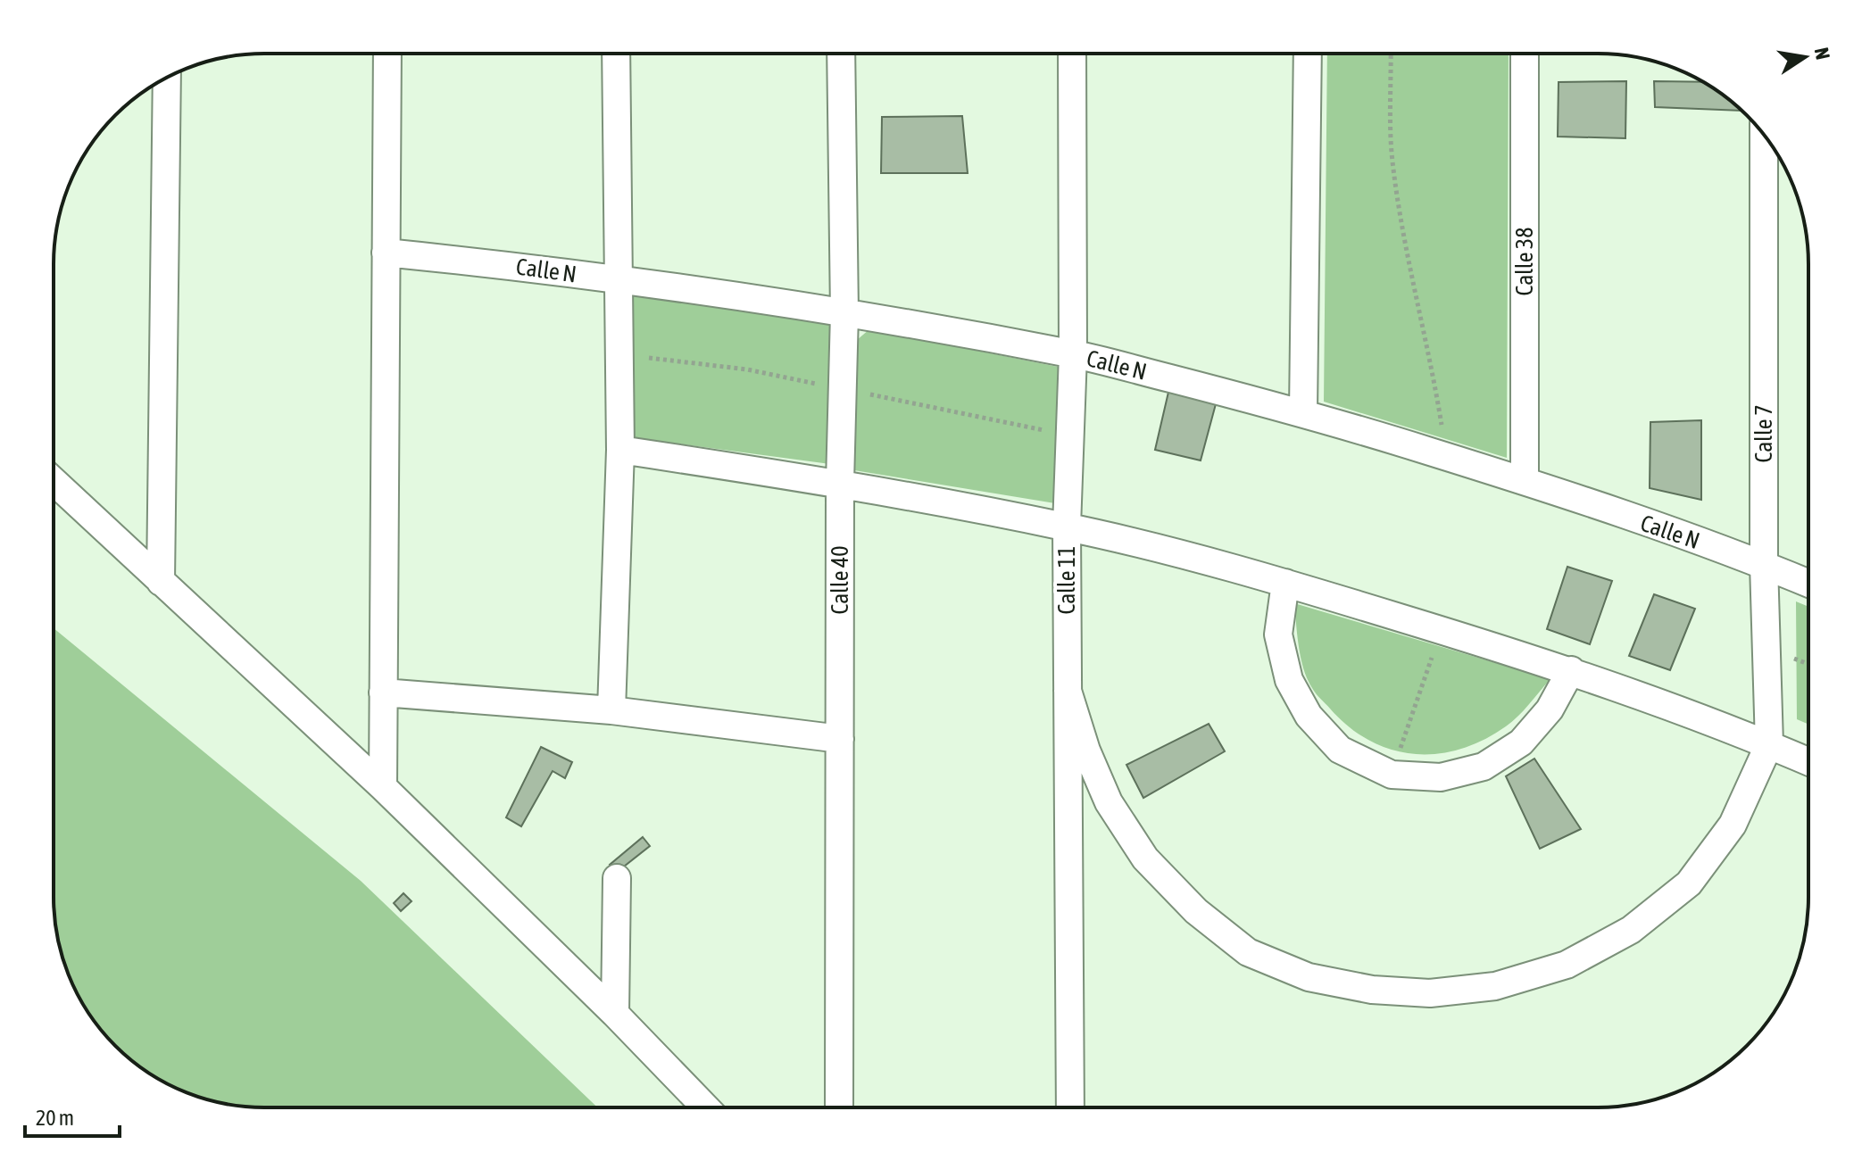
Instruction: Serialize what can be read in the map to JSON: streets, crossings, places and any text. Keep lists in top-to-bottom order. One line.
{"streets":{"street":["Calle 38","Calle N","Calle 7","Calle 40","Calle 11"]},"crossings":[["Calle 38","Calle N"],["Calle N","Calle 7"],["Calle N","Calle 40"],["Calle N","Calle 11"]],"scale_bar":"20 m","north":"right"}
